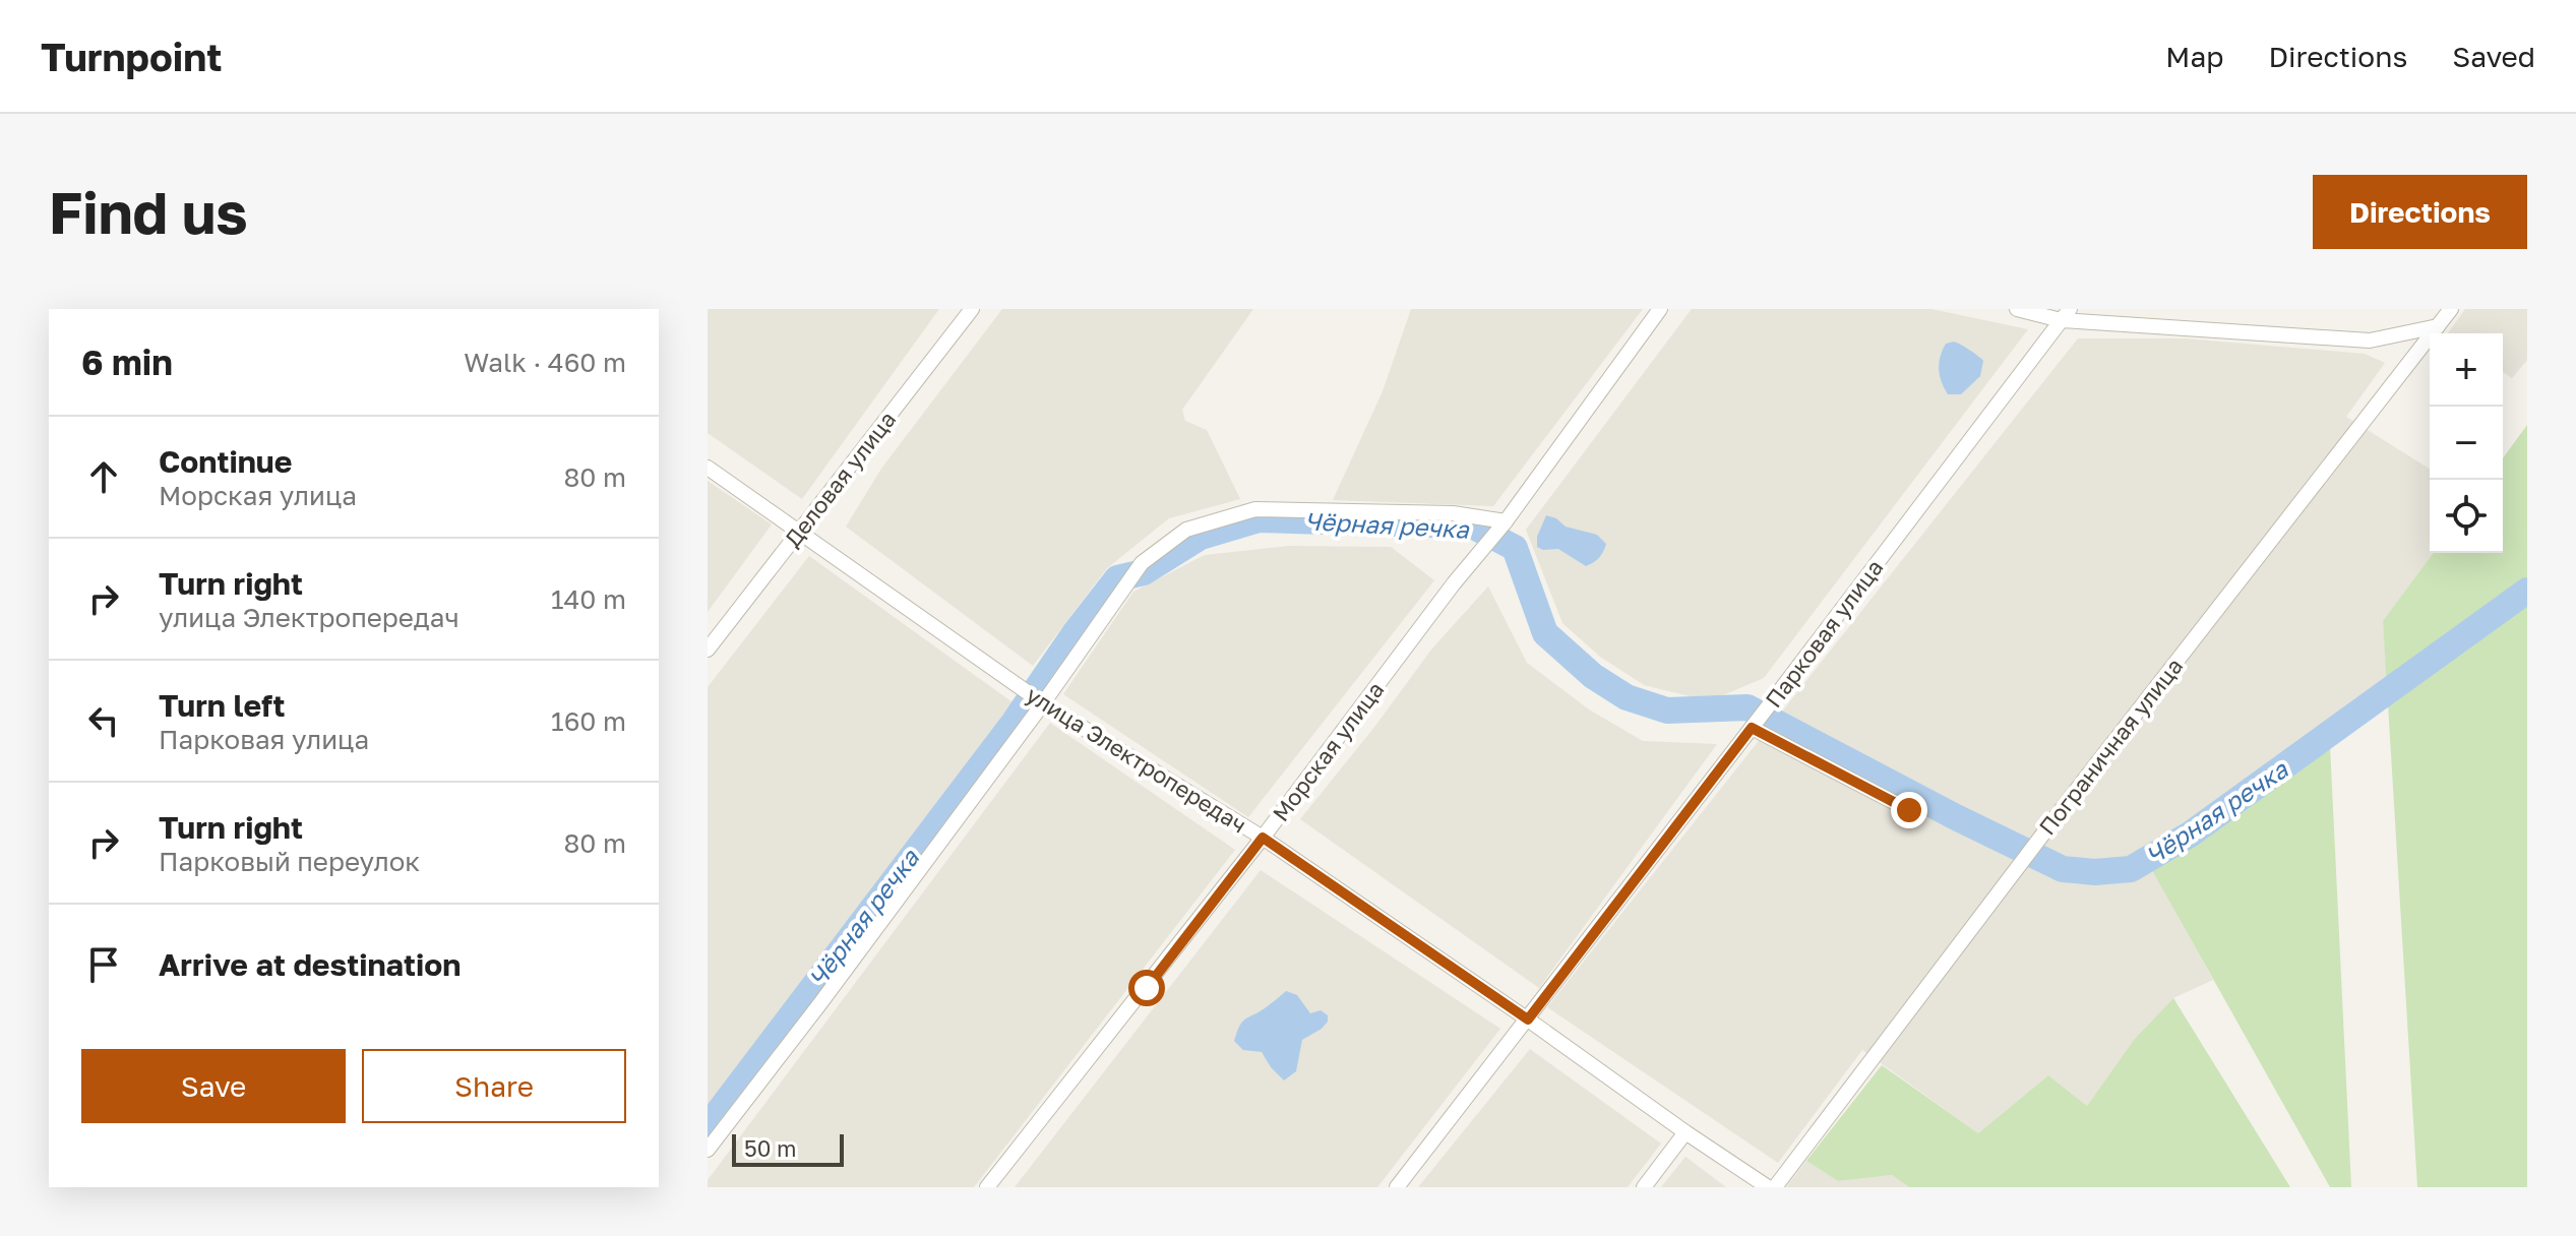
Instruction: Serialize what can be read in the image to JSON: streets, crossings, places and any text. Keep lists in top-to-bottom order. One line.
{"streets":{"street":["Деловая улица","Парковая улица","Пограничная улица","Морская улица","улица Электропередач"]},"crossings":[["Деловая улица","улица Электропередач"],["Парковая улица","улица Электропередач"],["Морская улица","улица Электропередач"]],"water":["Чёрная речка"],"scale_bar":"50 m","page":{"header":"Turnpoint","nav":["Map","Directions","Saved"],"buttons":["Directions",["Save","Share"]],"title":"Find us","heading":["6 min","Walk · 460 m"],"map_buttons":["+","−"],"list":[["Continue","Морская улица","80 m"],["Turn right","улица Электропередач","140 m"],["Turn left","Парковая улица","160 m"],["Turn right","Парковый переулок","80 m"],"Arrive at destination"],"scale":"50 m"}}
